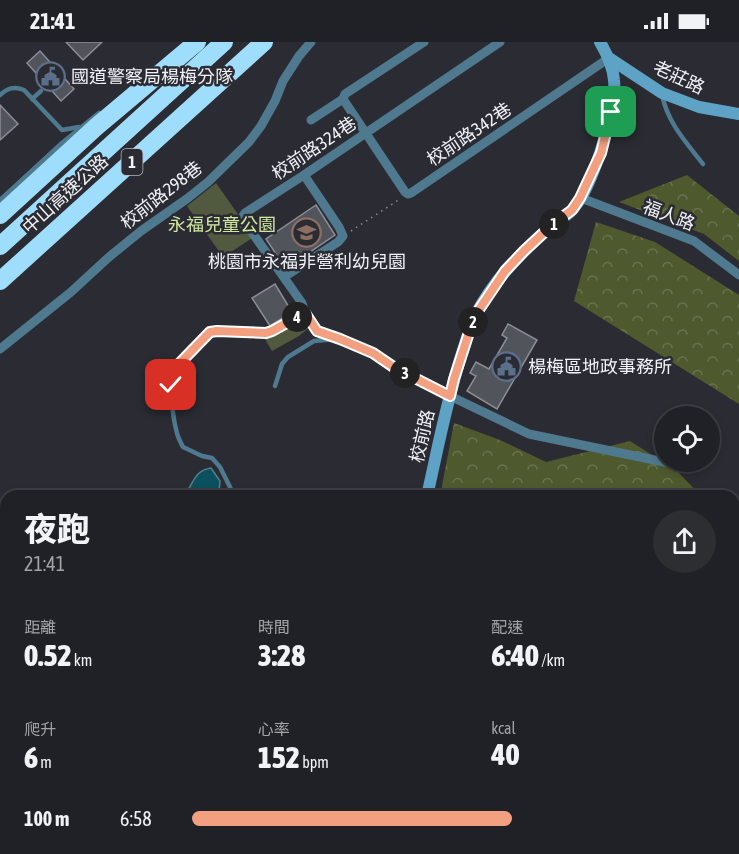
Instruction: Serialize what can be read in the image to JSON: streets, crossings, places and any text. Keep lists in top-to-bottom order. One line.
{"streets":{"highway":["1","中山高速公路"],"street":["老莊路","校前路342巷","校前路324巷","校前路298巷","福人路","校前路"]},"crossings":[["老莊路","校前路342巷"],["老莊路","校前路"],["校前路342巷","校前路"],["福人路","校前路"]],"parks":["永福兒童公園"],"places":{"public building":["國道警察局楊梅分隊","楊梅區地政事務所"],"school or university":["桃園市永福非營利幼兒園"]},"page":{"status":"21:41","pins":["1","4","2","3"],"heading":["夜跑","21:41"],"stats":[["距離","0.52 km"],["時間","3:28"],["配速","6:40 /km"],["爬升","6 m"],["心率","152 bpm"],["kcal","40"]],"list":[{"name":"100 m","note":"6:58"}]}}
